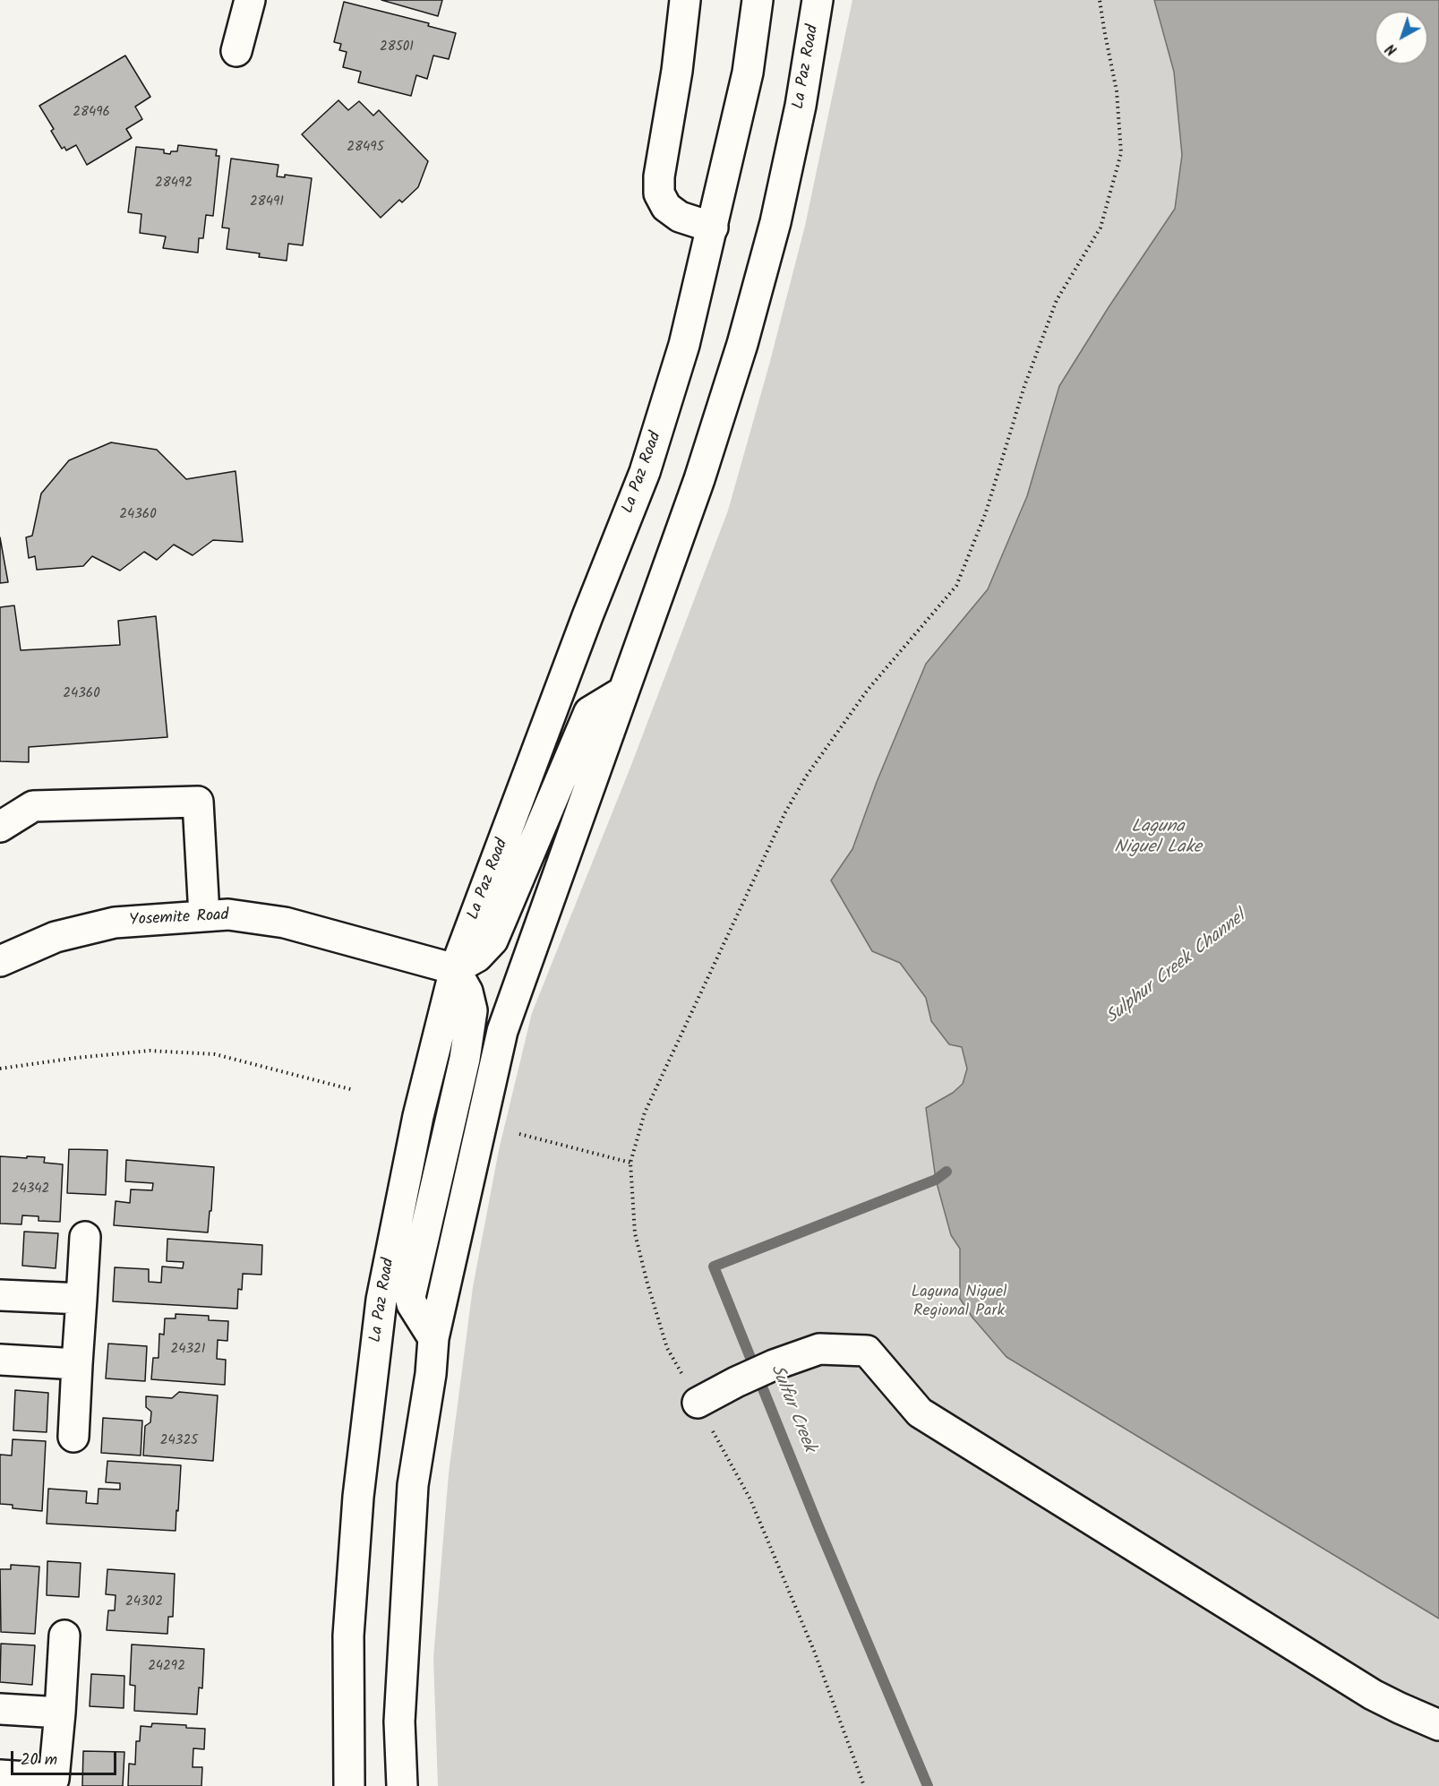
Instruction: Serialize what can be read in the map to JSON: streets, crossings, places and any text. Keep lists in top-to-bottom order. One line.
{"streets":{"main road":["La Paz Road","Yosemite Road"]},"crossings":[["La Paz Road","Yosemite Road"]],"water":["Laguna Niguel Lake","Sulphur Creek Channel","Sulfur Creek"],"parks":["Laguna Niguel Regional Park"],"house_numbers":["28501","28496","28495","28492","28491","24360","24360","24342","24321","24325","24302","24292"],"scale_bar":"20 m","north":"bottom left"}
